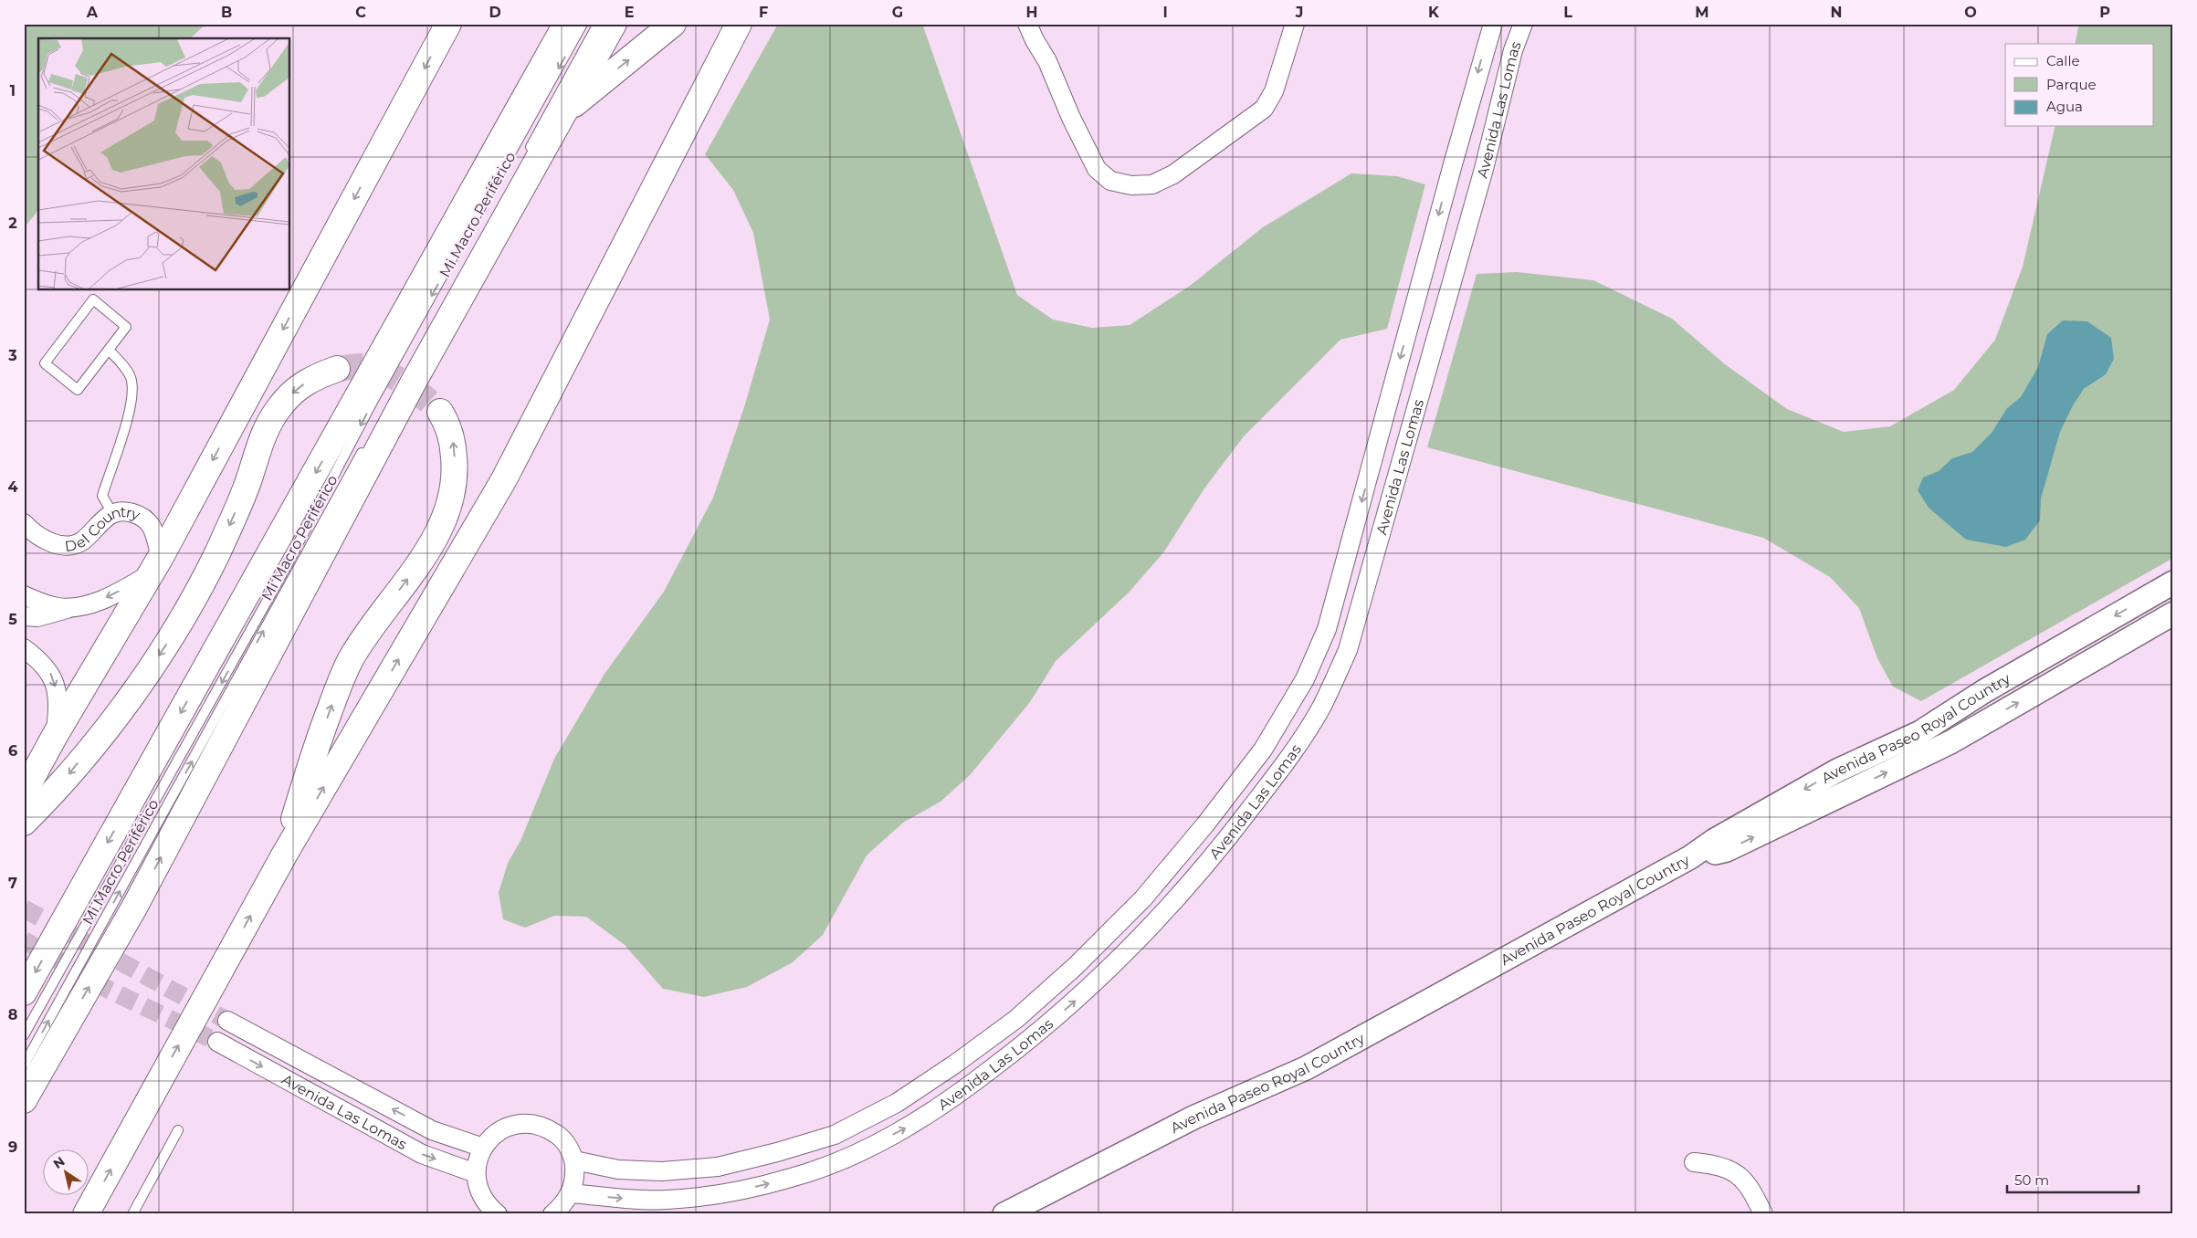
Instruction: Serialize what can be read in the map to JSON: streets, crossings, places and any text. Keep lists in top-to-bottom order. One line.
{"streets":{"street":["Avenida Las Lomas","Del Country","Avenida Paseo Royal Country"],"lane":["Mi Macro Periférico"]},"legend":["Calle","Parque","Agua"],"scale_bar":"50 m","north":"top left","grid":{"columns":["A","B","C","D","E","F","G","H","I","J","K","L","M","N","O","P"],"rows":["1","2","3","4","5","6","7","8","9"]}}
